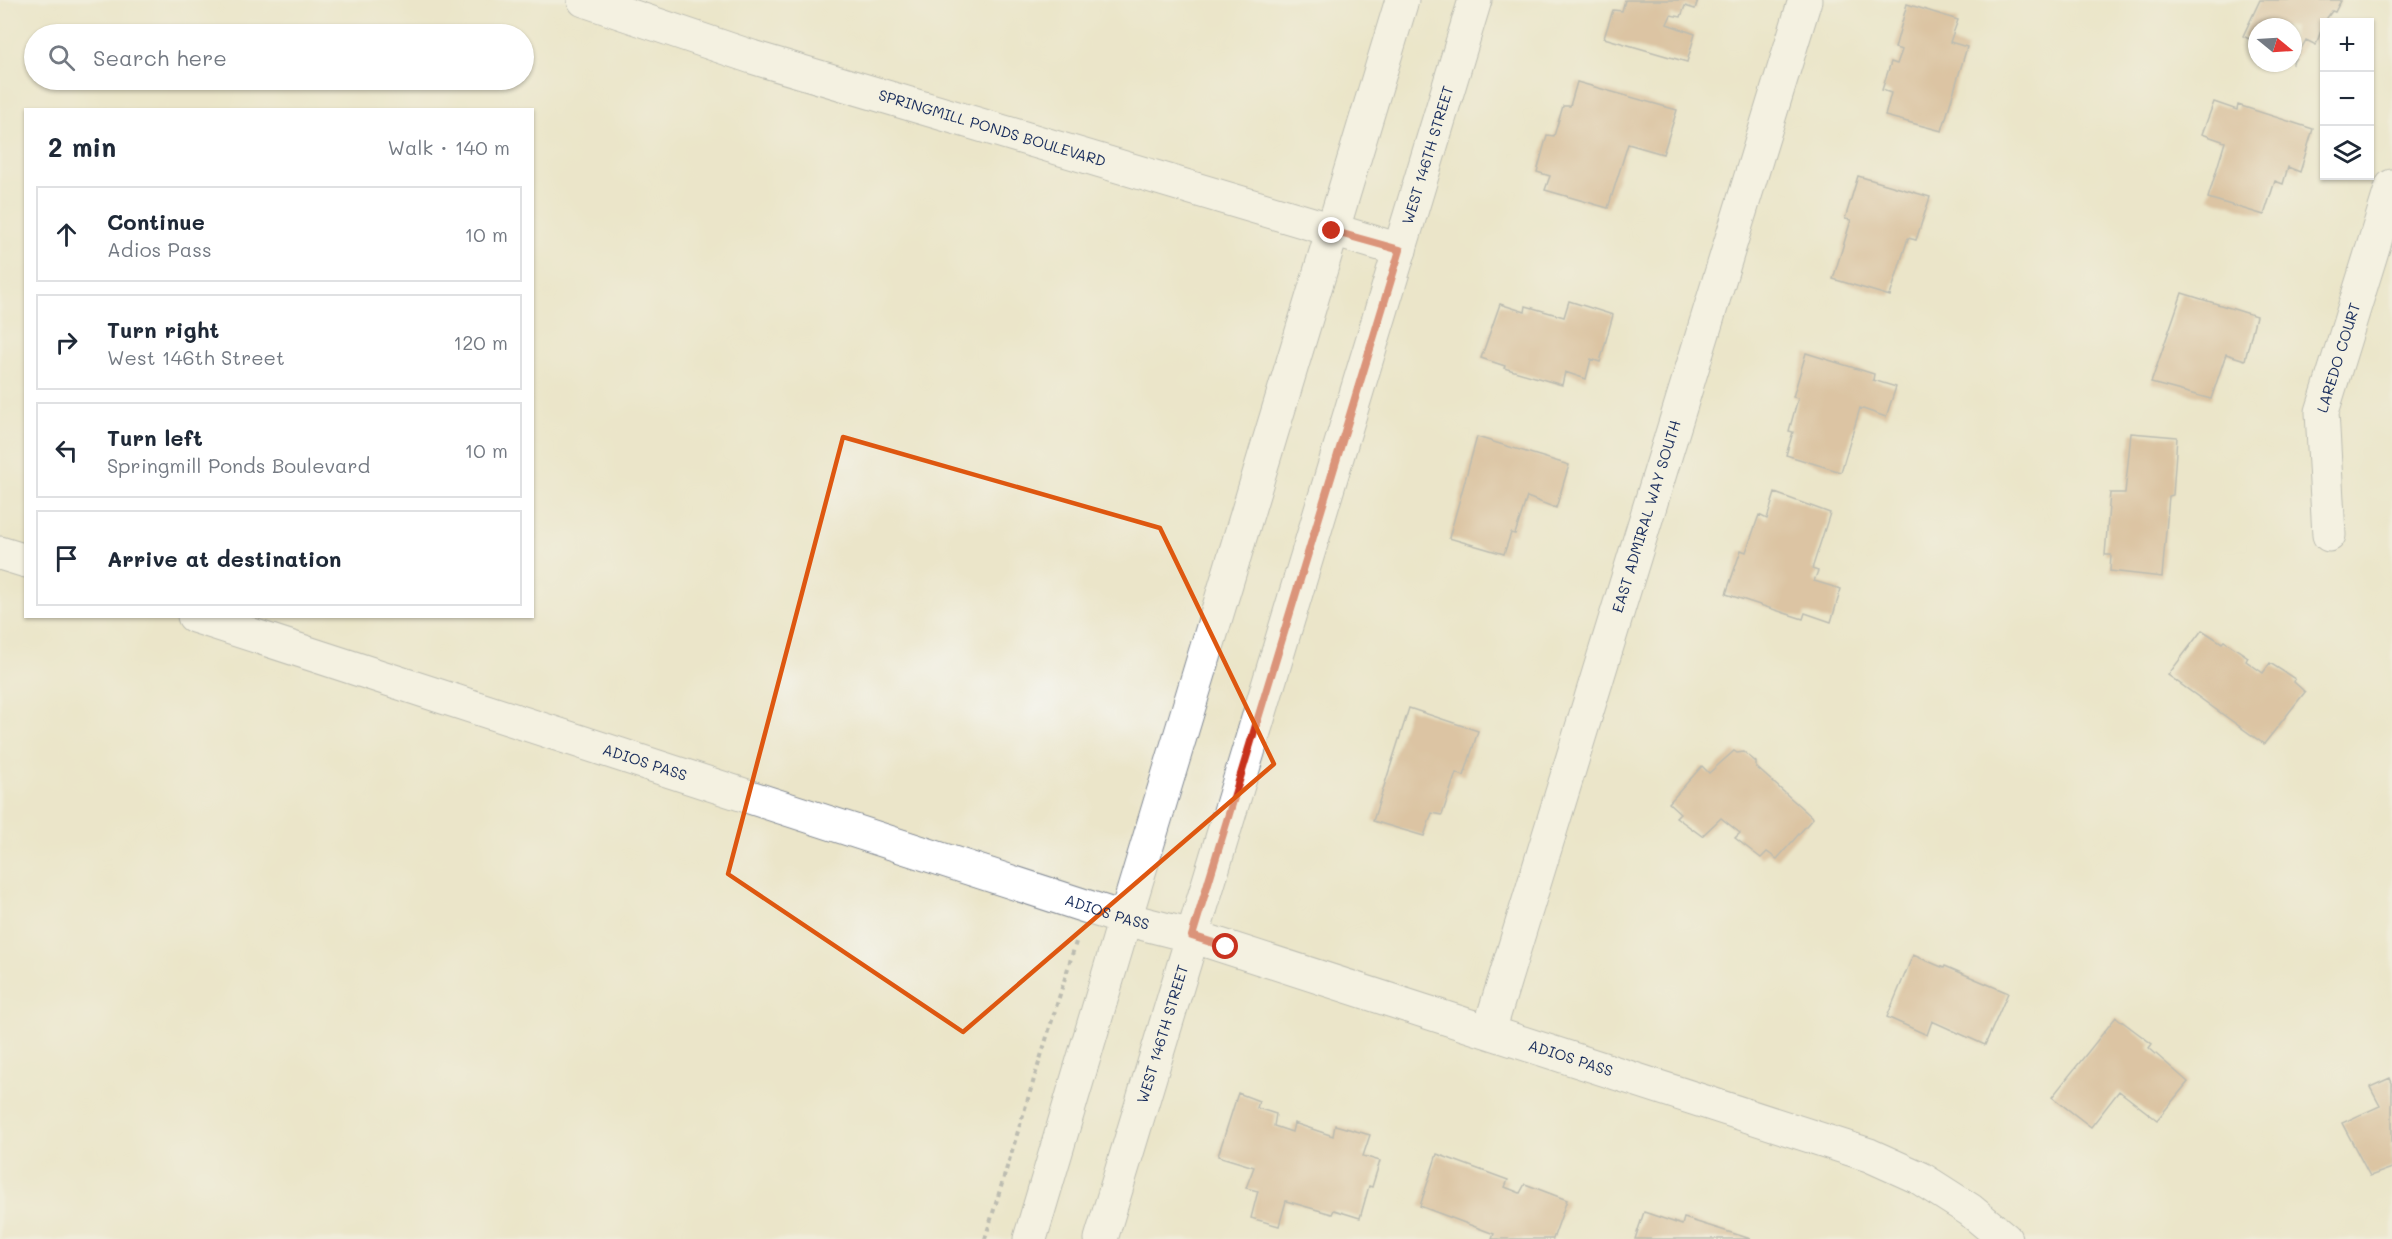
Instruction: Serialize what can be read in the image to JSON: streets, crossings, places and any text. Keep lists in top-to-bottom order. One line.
{"streets":{"street":["SPRINGMILL PONDS BOULEVARD","WEST 146TH STREET","LAREDO COURT","EAST ADMIRAL WAY SOUTH","ADIOS PASS"]},"crossings":[["SPRINGMILL PONDS BOULEVARD","WEST 146TH STREET"],["WEST 146TH STREET","ADIOS PASS"],["EAST ADMIRAL WAY SOUTH","ADIOS PASS"]],"north":"right","page":{"map_buttons":["+","−"],"search":"Search here","heading":["2 min","Walk · 140 m"],"list":[["Continue","Adios Pass","10 m"],["Turn right","West 146th Street","120 m"],["Turn left","Springmill Ponds Boulevard","10 m"],"Arrive at destination"]}}
